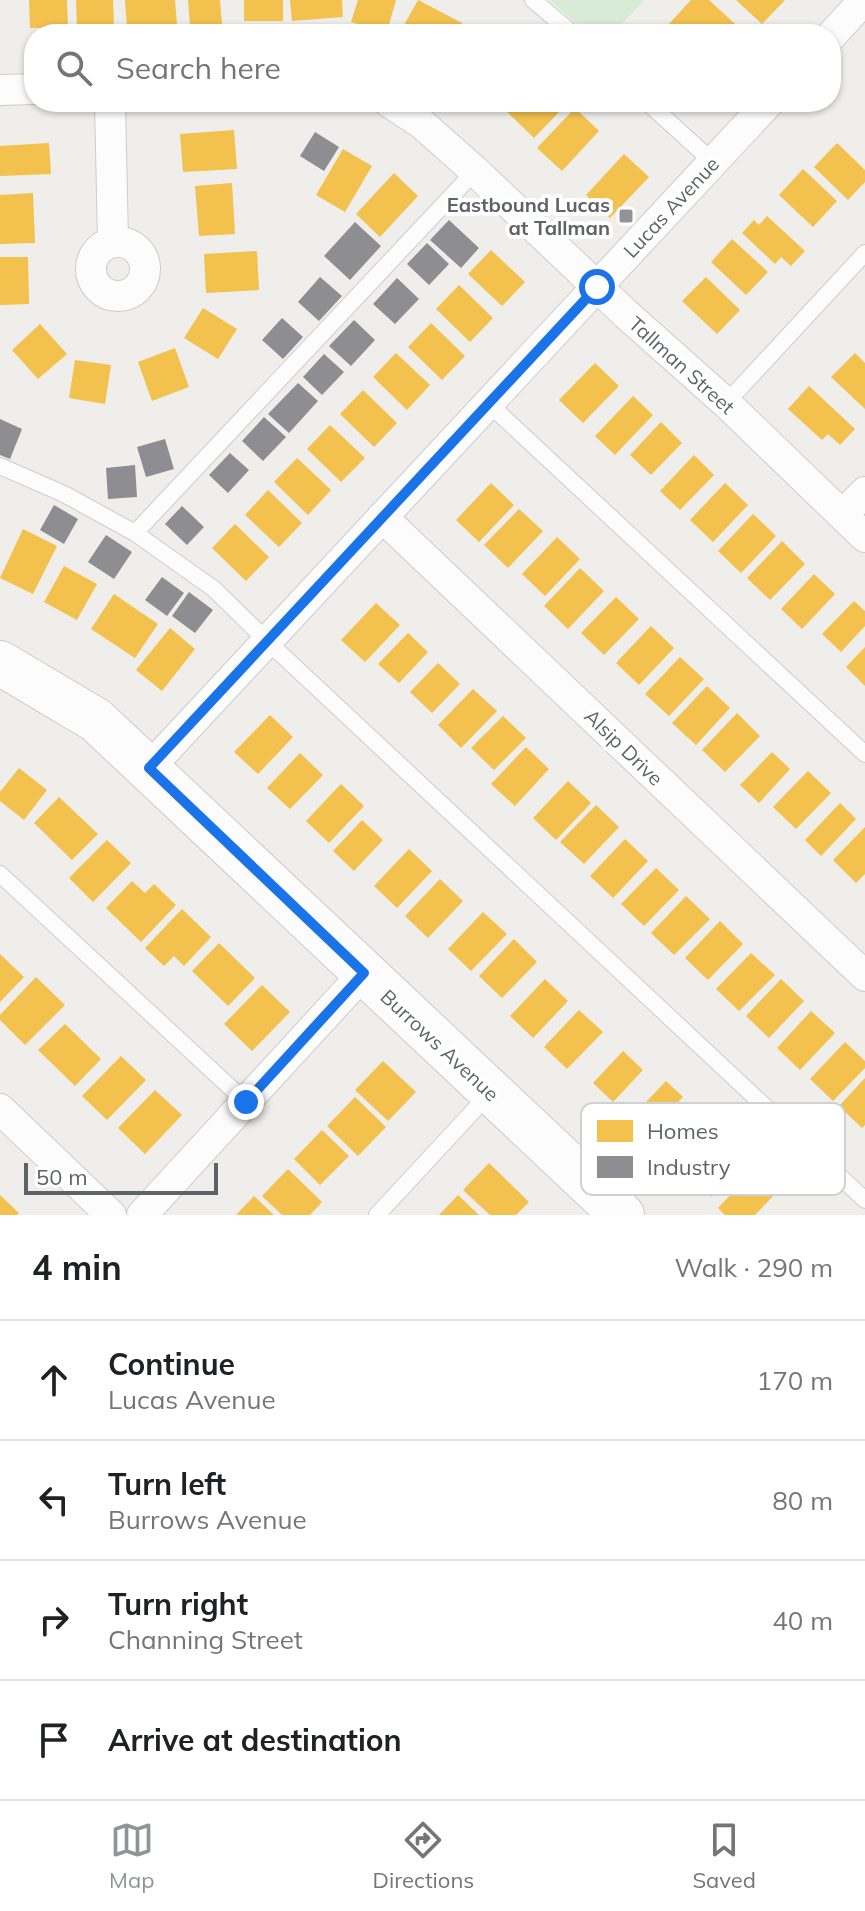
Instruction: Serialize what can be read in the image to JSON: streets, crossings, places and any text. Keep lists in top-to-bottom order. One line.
{"streets":{"street":["Lucas Avenue","Tallman Street","Alsip Drive","Burrows Avenue"]},"crossings":[["Lucas Avenue","Tallman Street"],["Lucas Avenue","Alsip Drive"],["Lucas Avenue","Burrows Avenue"]],"places":{"transit":["Eastbound Lucas at Tallman"]},"legend":["Homes","Industry"],"scale_bar":"50 m","page":{"search":"Search here","scale":"50 m","heading":["4 min","Walk · 290 m"],"list":[["Continue","Lucas Avenue","170 m"],["Turn left","Burrows Avenue","80 m"],["Turn right","Channing Street","40 m"],"Arrive at destination"],"nav":["Map","Directions","Saved"]}}
